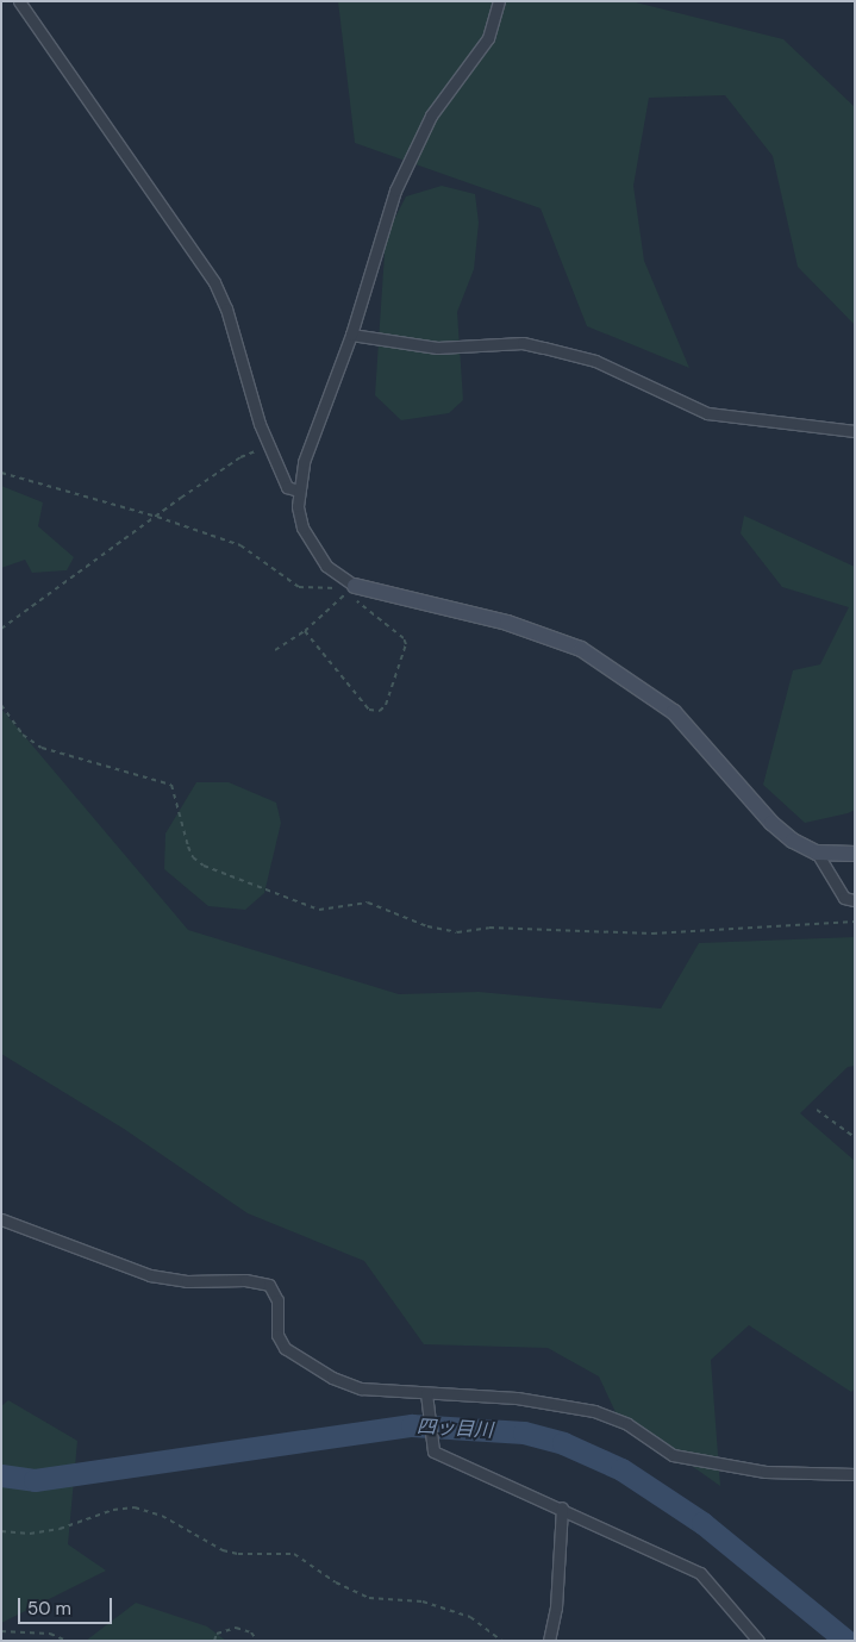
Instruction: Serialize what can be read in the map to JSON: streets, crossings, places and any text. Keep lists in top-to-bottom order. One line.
{"water":["四ッ目川"],"scale_bar":"50 m"}
